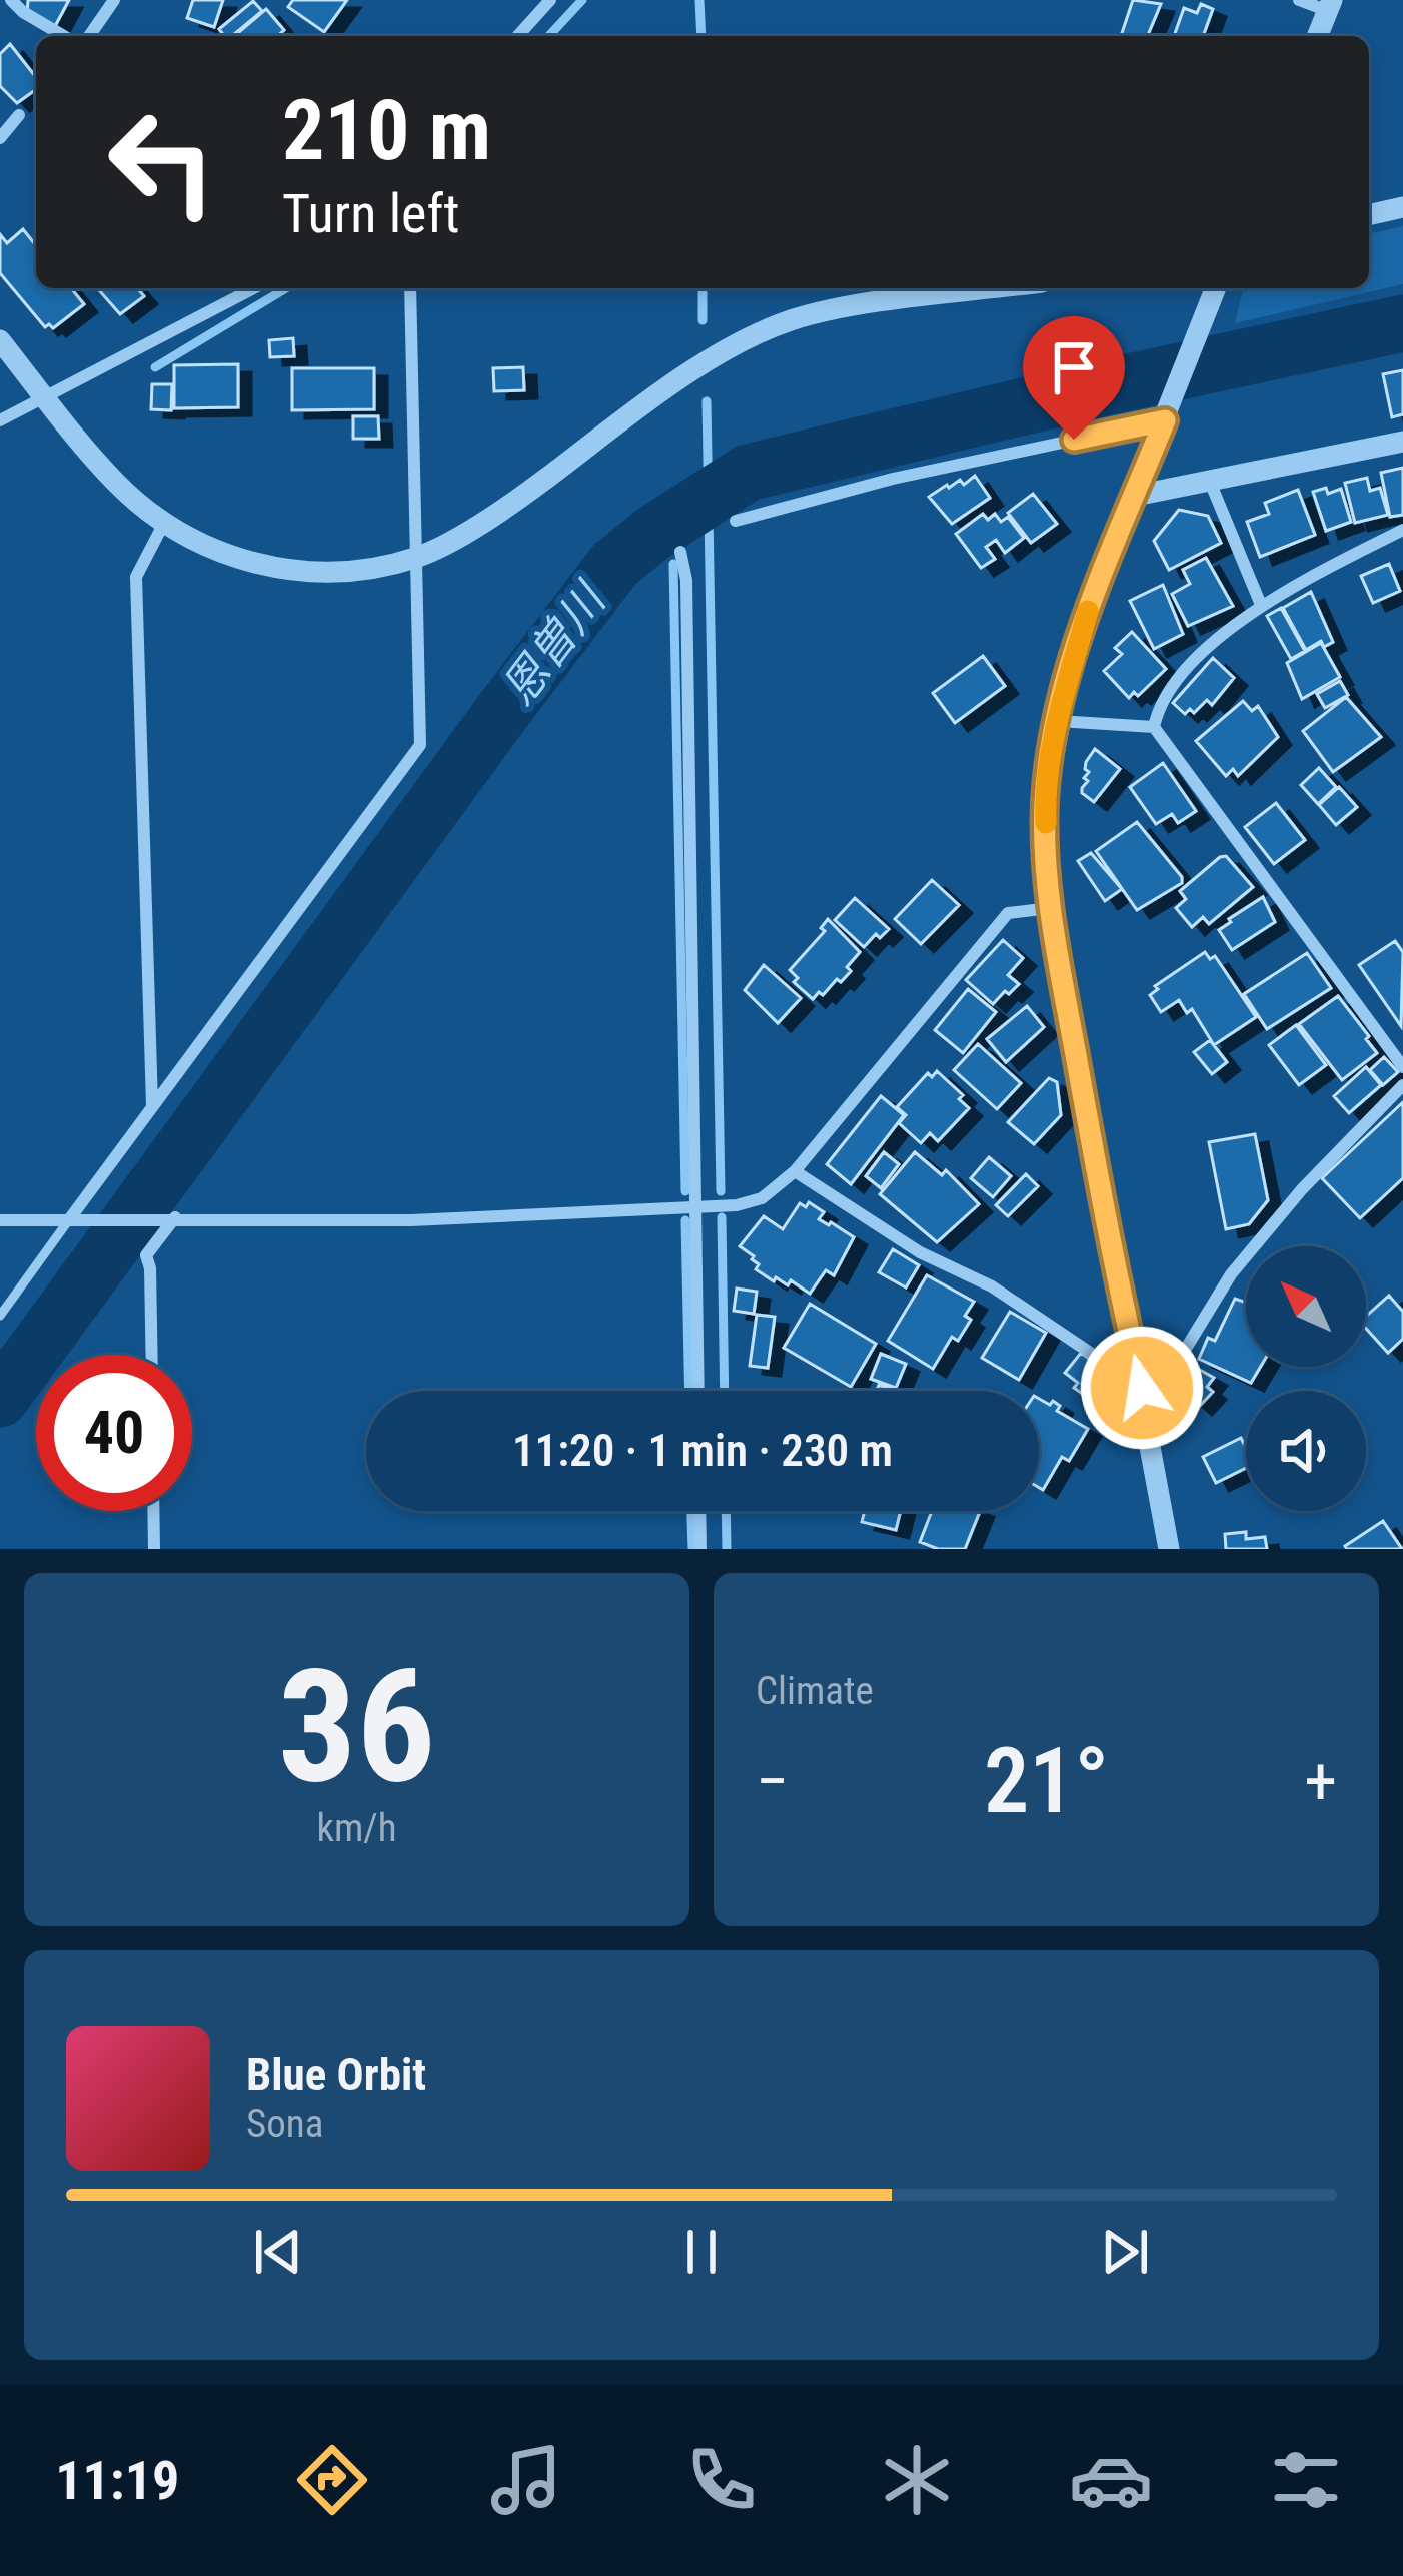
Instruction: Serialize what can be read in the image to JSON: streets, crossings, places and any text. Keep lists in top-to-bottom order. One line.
{"water":["恩曽川"],"north":"top left","page":{"turn":["210 m","Turn left"],"limit":"40","trip":"11:20 · 1 min · 230 m","tile":[["36","km/h"],"Climate"],"heat":["−","21°","+"],"song":["Blue Orbit","Sona"],"tabs":"11:19"}}
